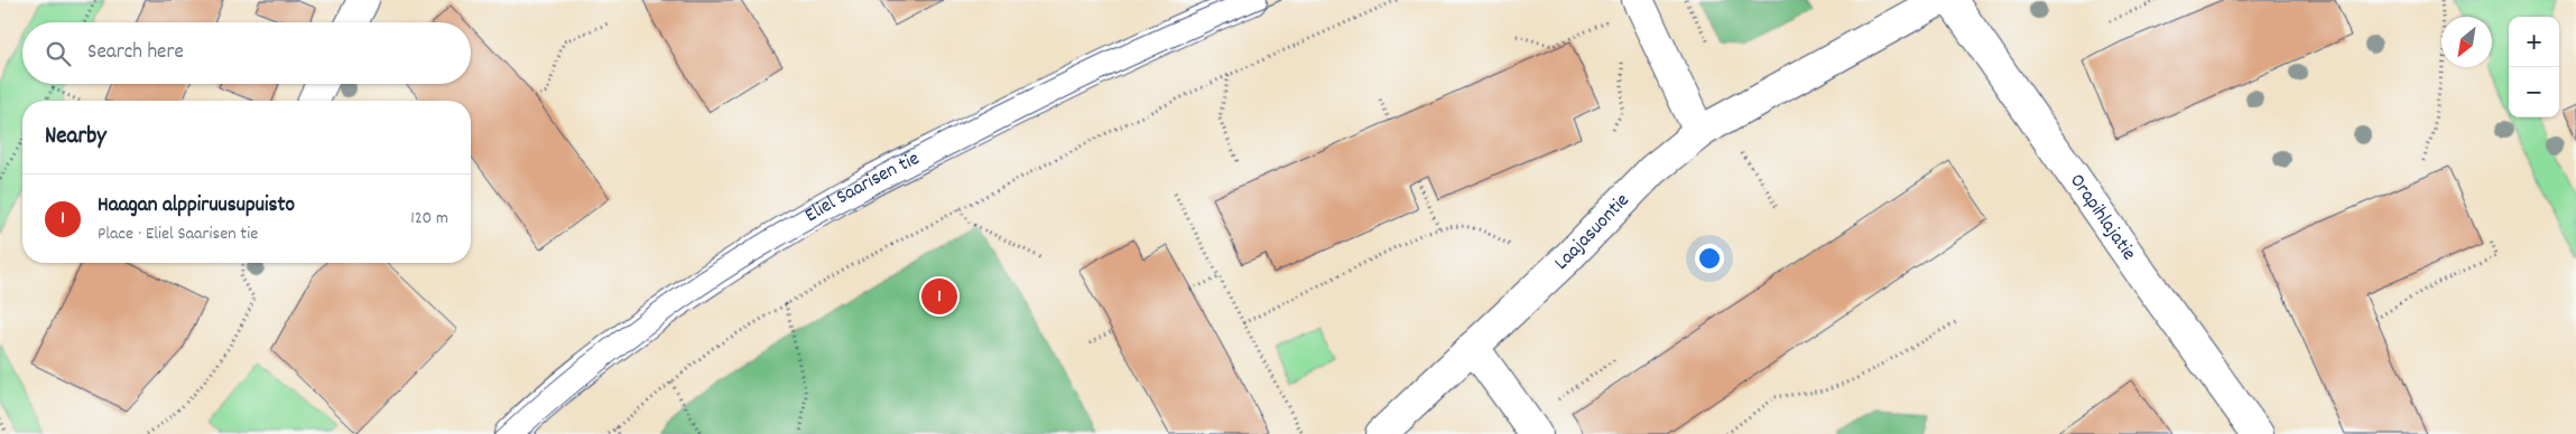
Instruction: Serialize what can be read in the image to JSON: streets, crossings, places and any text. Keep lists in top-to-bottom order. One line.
{"streets":{"street":["Eliel Saarisen tie","Orapihlajatie","Laajasuontie"]},"crossings":[["Orapihlajatie","Laajasuontie"]],"north":"bottom left","page":{"map_buttons":["+","−"],"search":"Search here","heading":"Nearby","list":[{"mark":"1","name":"Haagan alppiruusupuisto","note":"Place · Eliel Saarisen tie","value":"120 m"}],"pins":"1"}}
